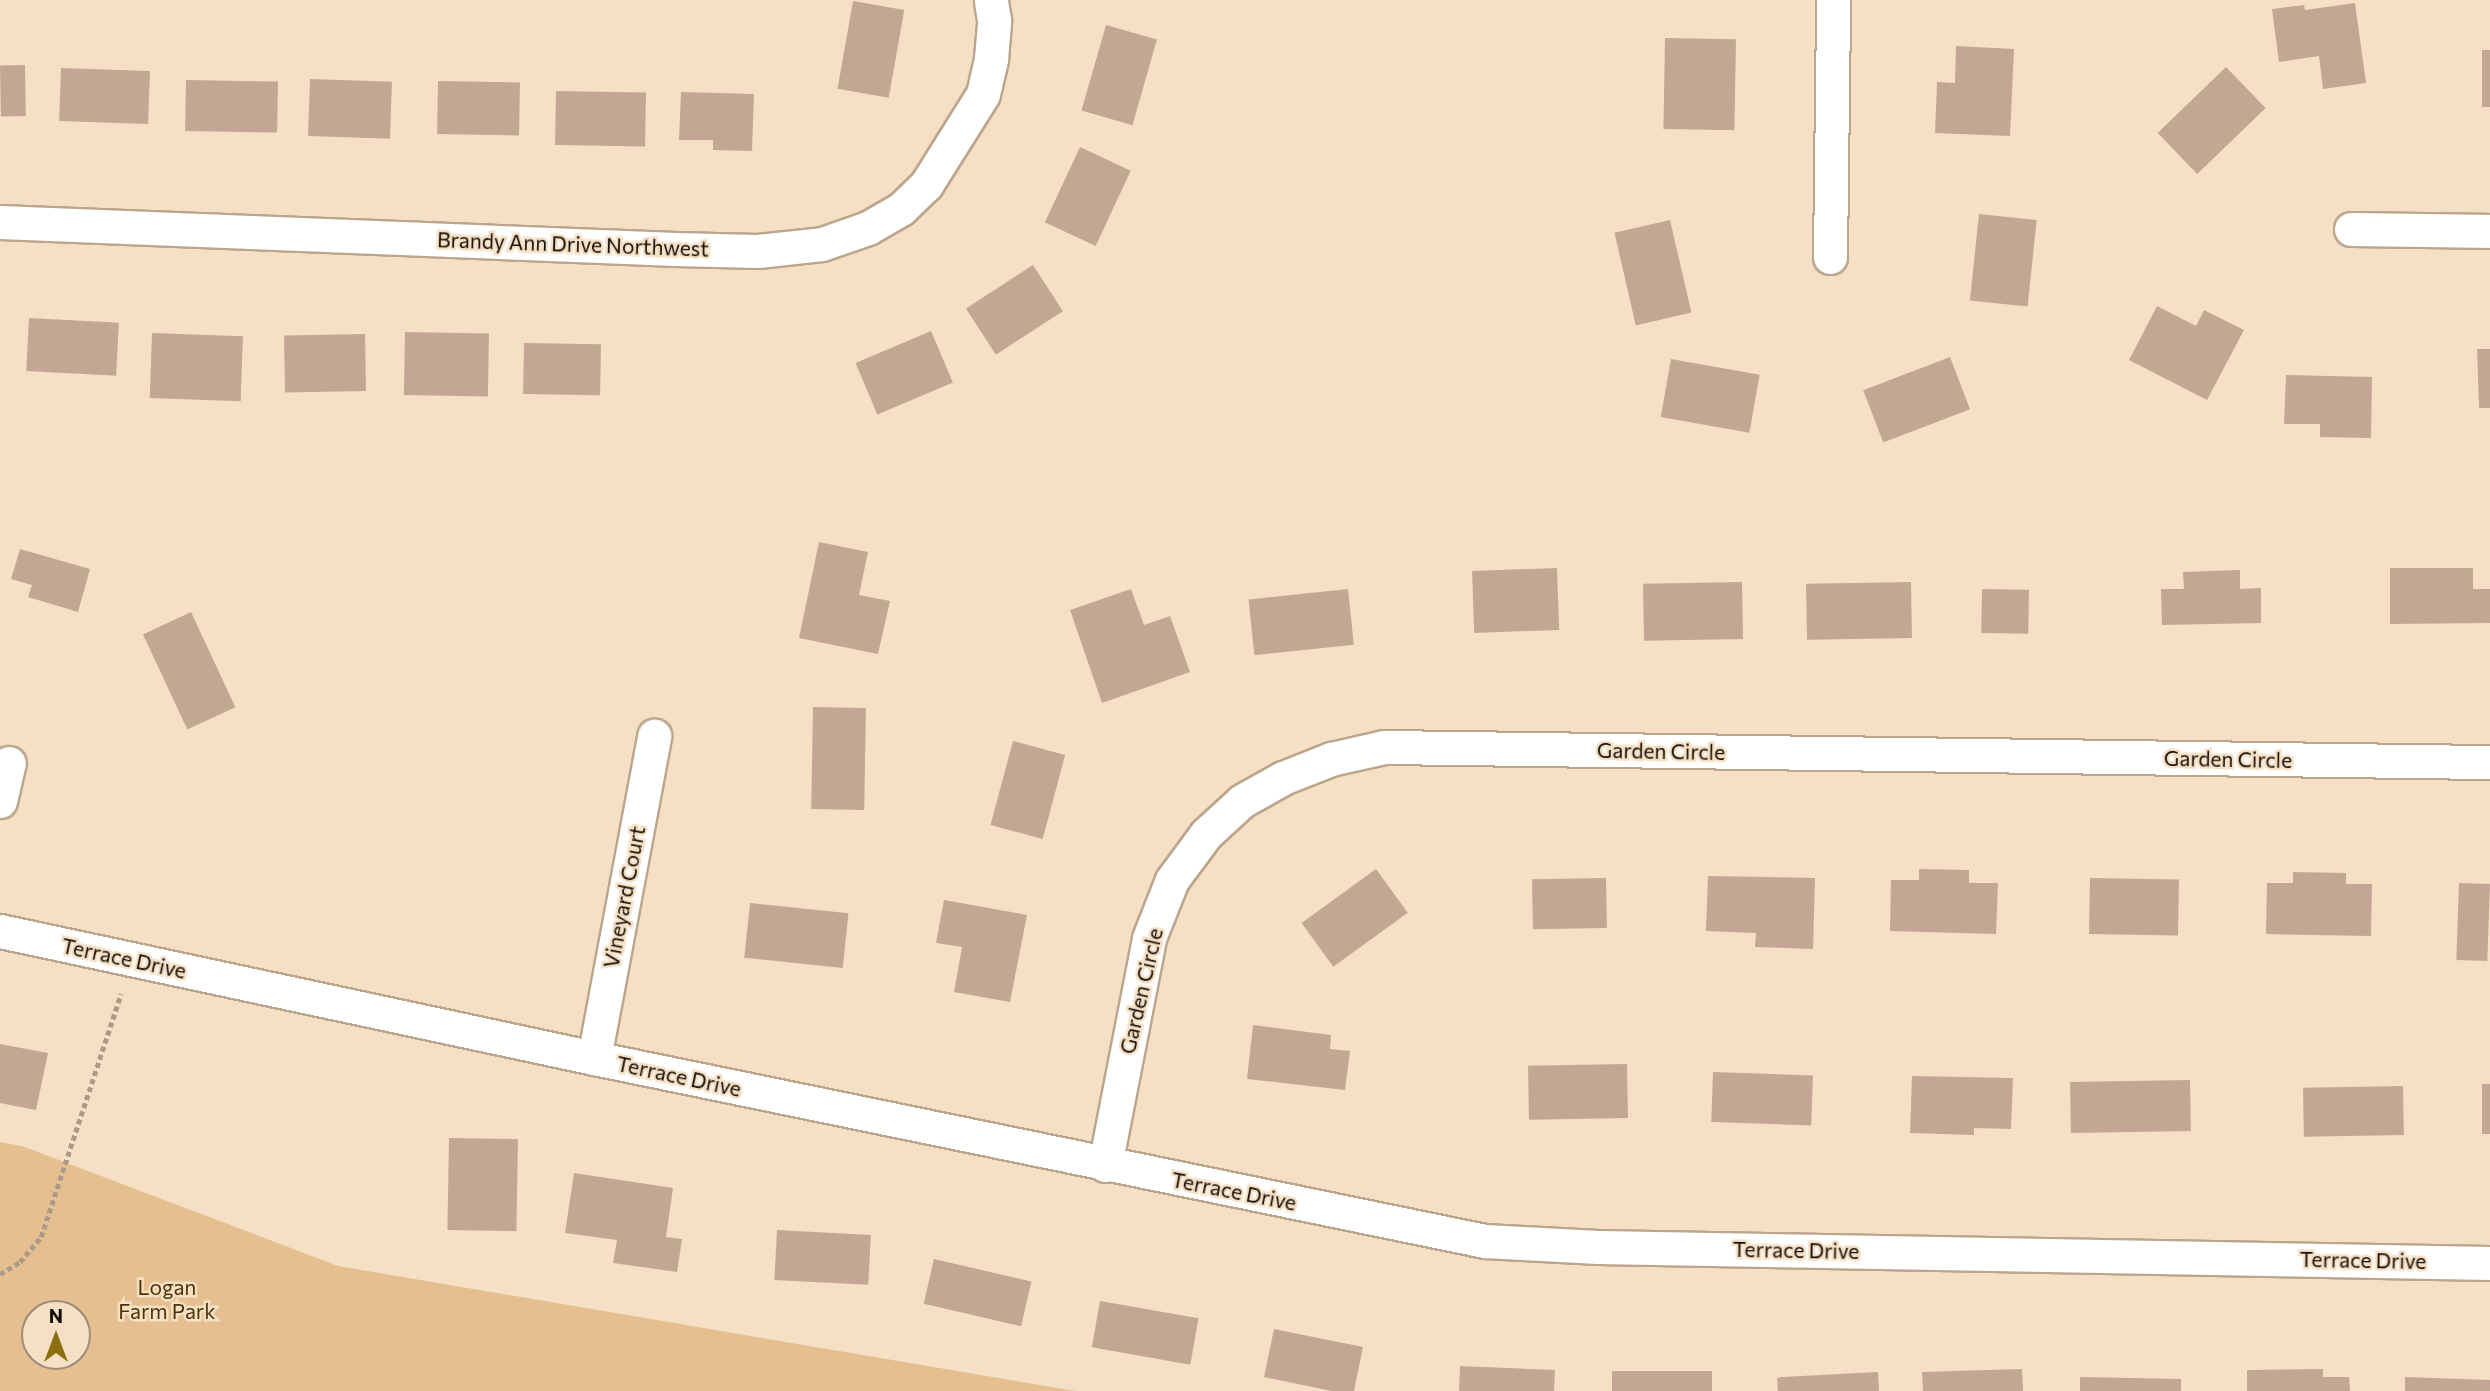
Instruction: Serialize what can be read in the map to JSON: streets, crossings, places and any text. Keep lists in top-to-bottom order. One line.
{"streets":{"street":["Brandy Ann Drive Northwest","Garden Circle","Vineyard Court","Terrace Drive"]},"crossings":[["Garden Circle","Terrace Drive"],["Vineyard Court","Terrace Drive"]],"parks":["Logan Farm Park"],"north":"top"}
